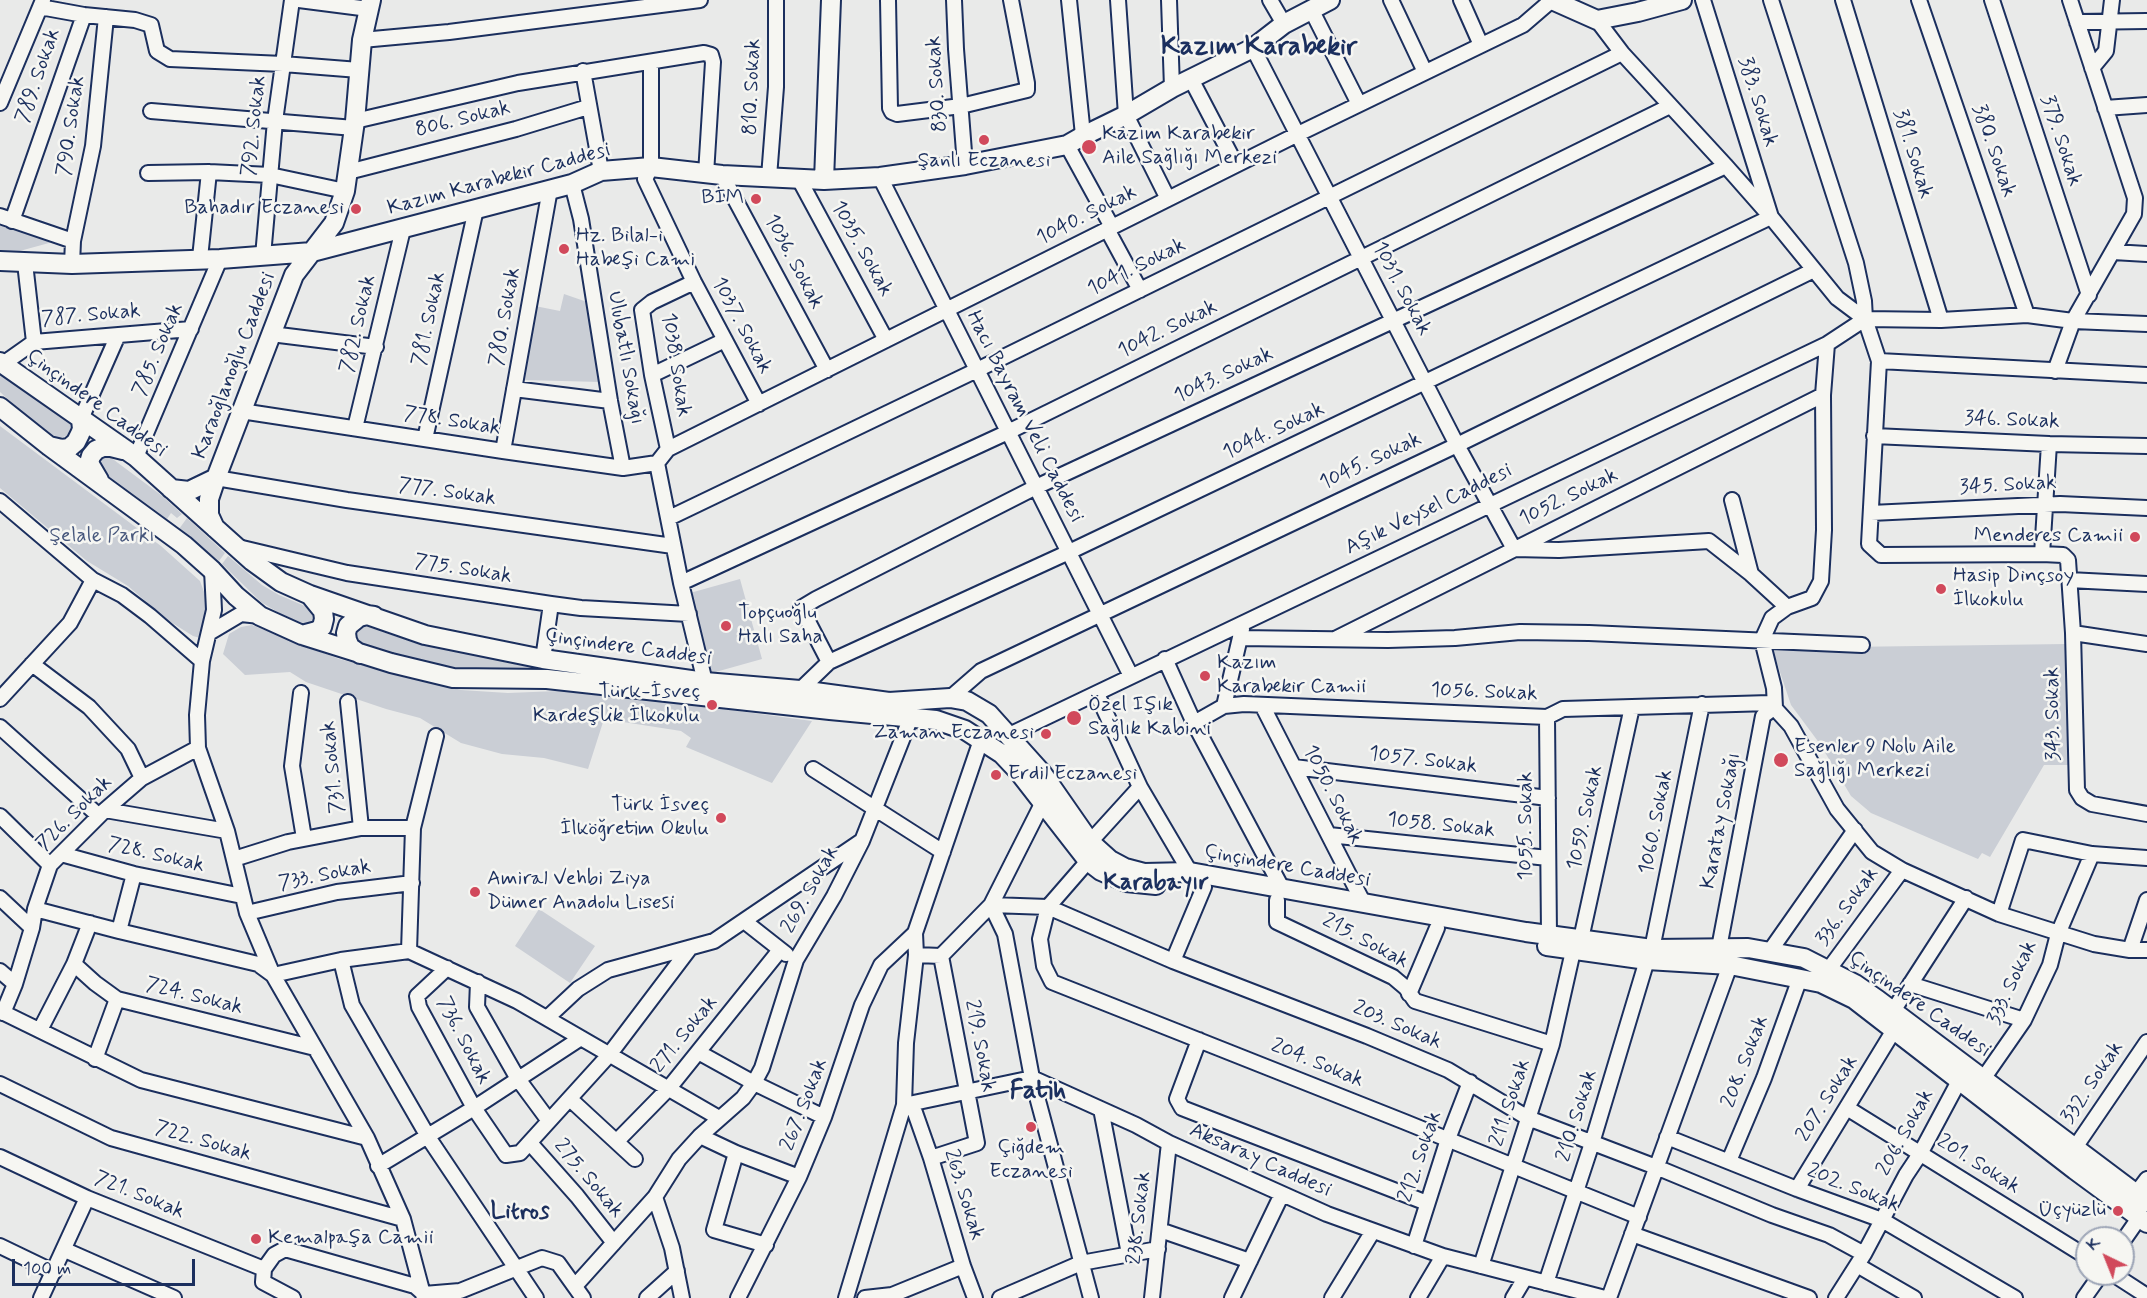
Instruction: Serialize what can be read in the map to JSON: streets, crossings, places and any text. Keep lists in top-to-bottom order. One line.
{"streets":{"main road":["Kazım Karabekir Caddesi","Karaoğlanoğlu Caddesi","Çinçindere Caddesi"],"street":["789. Sokak","830. Sokak","810. Sokak","383. Sokak","806. Sokak","790. Sokak","792. Sokak","379. Sokak","380. Sokak","381. Sokak","1040. Sokak","1035. Sokak","1036. Sokak","1041. Sokak","1031. Sokak","787. Sokak","780. Sokak","781. Sokak","782. Sokak","1037. Sokak","1042. Sokak","785. Sokak","Ulubatlı Sokağı","1038. Sokak","1043. Sokak","Hacı Bayram Veli Caddesi","346. Sokak","778. Sokak","1044. Sokak","1045. Sokak","345. Sokak","777. Sokak","1052. Sokak","Aşık Veysel Caddesi","775. Sokak","1056. Sokak","343. Sokak","1057. Sokak","731. Sokak","1050. Sokak","726. Sokak","1059. Sokak","Karatay Sokağı","1060. Sokak","1058. Sokak","1055. Sokak","728. Sokak","733. Sokak","269. Sokak","336. Sokak","215. Sokak","333. Sokak","724. Sokak","203. Sokak","271. Sokak","736. Sokak","219. Sokak","208. Sokak","204. Sokak","332. Sokak","207. Sokak","211. Sokak","267. Sokak","210. Sokak","206. Sokak","722. Sokak","212. Sokak","Aksaray Caddesi","201. Sokak","275. Sokak","202. Sokak","263. Sokak","721. Sokak","238. Sokak"]},"crossings":[["830. Sokak","Kazım Karabekir Caddesi"],["810. Sokak","Kazım Karabekir Caddesi"],["383. Sokak","1044. Sokak"],["806. Sokak","Karaoğlanoğlu Caddesi"],["790. Sokak","Kazım Karabekir Caddesi"],["792. Sokak","Kazım Karabekir Caddesi"],["Kazım Karabekir Caddesi","1035. Sokak"],["Kazım Karabekir Caddesi","1036. Sokak"],["Kazım Karabekir Caddesi","1031. Sokak"],["Kazım Karabekir Caddesi","780. Sokak"],["Kazım Karabekir Caddesi","781. Sokak"],["Kazım Karabekir Caddesi","782. Sokak"],["Kazım Karabekir Caddesi","1037. Sokak"],["Kazım Karabekir Caddesi","785. Sokak"],["Kazım Karabekir Caddesi","Ulubatlı Sokağı"],["Kazım Karabekir Caddesi","Karaoğlanoğlu Caddesi"],["Kazım Karabekir Caddesi","Hacı Bayram Veli Caddesi"],["1040. Sokak","1035. Sokak"],["1040. Sokak","1036. Sokak"],["1040. Sokak","1031. Sokak"],["1040. Sokak","1037. Sokak"],["1040. Sokak","1038. Sokak"],["1040. Sokak","Hacı Bayram Veli Caddesi"],["1041. Sokak","1031. Sokak"],["1041. Sokak","Hacı Bayram Veli Caddesi"],["1031. Sokak","1042. Sokak"],["1031. Sokak","1043. Sokak"],["1031. Sokak","1044. Sokak"],["1031. Sokak","1045. Sokak"],["1031. Sokak","1052. Sokak"],["1031. Sokak","Aşık Veysel Caddesi"],["787. Sokak","785. Sokak"],["787. Sokak","Çinçindere Caddesi"],["780. Sokak","778. Sokak"],["781. Sokak","778. Sokak"],["782. Sokak","778. Sokak"],["1037. Sokak","1038. Sokak"],["1042. Sokak","Hacı Bayram Veli Caddesi"],["785. Sokak","Çinçindere Caddesi"],["Ulubatlı Sokağı","778. Sokak"],["Karaoğlanoğlu Caddesi","Çinçindere Caddesi"],["Karaoğlanoğlu Caddesi","778. Sokak"],["Karaoğlanoğlu Caddesi","777. Sokak"],["1043. Sokak","Hacı Bayram Veli Caddesi"],["1043. Sokak","1044. Sokak"],["Çinçindere Caddesi","1044. Sokak"],["Çinçindere Caddesi","1045. Sokak"],["Çinçindere Caddesi","Aşık Veysel Caddesi"],["Çinçindere Caddesi","775. Sokak"],["Çinçindere Caddesi","1050. Sokak"],["Çinçindere Caddesi","1059. Sokak"],["Çinçindere Caddesi","Karatay Sokağı"],["Çinçindere Caddesi","1060. Sokak"],["Çinçindere Caddesi","1055. Sokak"],["Çinçindere Caddesi","269. Sokak"],["Çinçindere Caddesi","336. Sokak"],["Çinçindere Caddesi","215. Sokak"],["Çinçindere Caddesi","333. Sokak"],["Çinçindere Caddesi","208. Sokak"],["Çinçindere Caddesi","332. Sokak"],["Çinçindere Caddesi","207. Sokak"],["Çinçindere Caddesi","211. Sokak"],["Çinçindere Caddesi","210. Sokak"],["Çinçindere Caddesi","206. Sokak"],["Hacı Bayram Veli Caddesi","1044. Sokak"],["Hacı Bayram Veli Caddesi","1045. Sokak"],["Hacı Bayram Veli Caddesi","Aşık Veysel Caddesi"],["1056. Sokak","1050. Sokak"],["1056. Sokak","1059. Sokak"],["1056. Sokak","Karatay Sokağı"],["1056. Sokak","1060. Sokak"],["1056. Sokak","1055. Sokak"],["1057. Sokak","1050. Sokak"],["1057. Sokak","1055. Sokak"],["1050. Sokak","1058. Sokak"],["726. Sokak","728. Sokak"],["1059. Sokak","211. Sokak"],["1060. Sokak","210. Sokak"],["1058. Sokak","1055. Sokak"],["269. Sokak","275. Sokak"],["215. Sokak","211. Sokak"],["333. Sokak","206. Sokak"],["203. Sokak","204. Sokak"],["203. Sokak","211. Sokak"],["203. Sokak","210. Sokak"],["203. Sokak","206. Sokak"],["203. Sokak","212. Sokak"],["219. Sokak","263. Sokak"],["208. Sokak","202. Sokak"],["204. Sokak","211. Sokak"],["204. Sokak","210. Sokak"],["204. Sokak","212. Sokak"],["207. Sokak","201. Sokak"],["207. Sokak","202. Sokak"],["211. Sokak","Aksaray Caddesi"],["210. Sokak","Aksaray Caddesi"],["206. Sokak","201. Sokak"],["206. Sokak","202. Sokak"],["212. Sokak","Aksaray Caddesi"],["Aksaray Caddesi","238. Sokak"]],"districts":["Kazım Karabekir","Karabayır","Fatih","Litros"],"parks":["Şelale Parkı"],"places":["Şanlı Eczanesi","Kazım Karabekir Aile Sağlığı Merkezi","BİM","Bahadır Eczanesi","Hz. Bilal-i Habeşi Cami","Menderes Camii","Hasip Dinçsoy İlkokulu","Topçuoğlu Halı Saha","Kazım Karabekir Camii","Türk-İsveç Kardeşlik İlkokulu","Özel Işık Sağlık Kabini","Zaman Eczanesi","Esenler 9 Nolu Aile Sağlığı Merkezi","Erdil Eczanesi","Türk İsveç İlköğretim Okulu","Amiral Vehbi Ziya Dümer Anadolu Lisesi","Çiğdem Eczanesi","Üçyüzlü","Kemalpaşa Camii"],"scale_bar":"100 m","north":"top left"}
